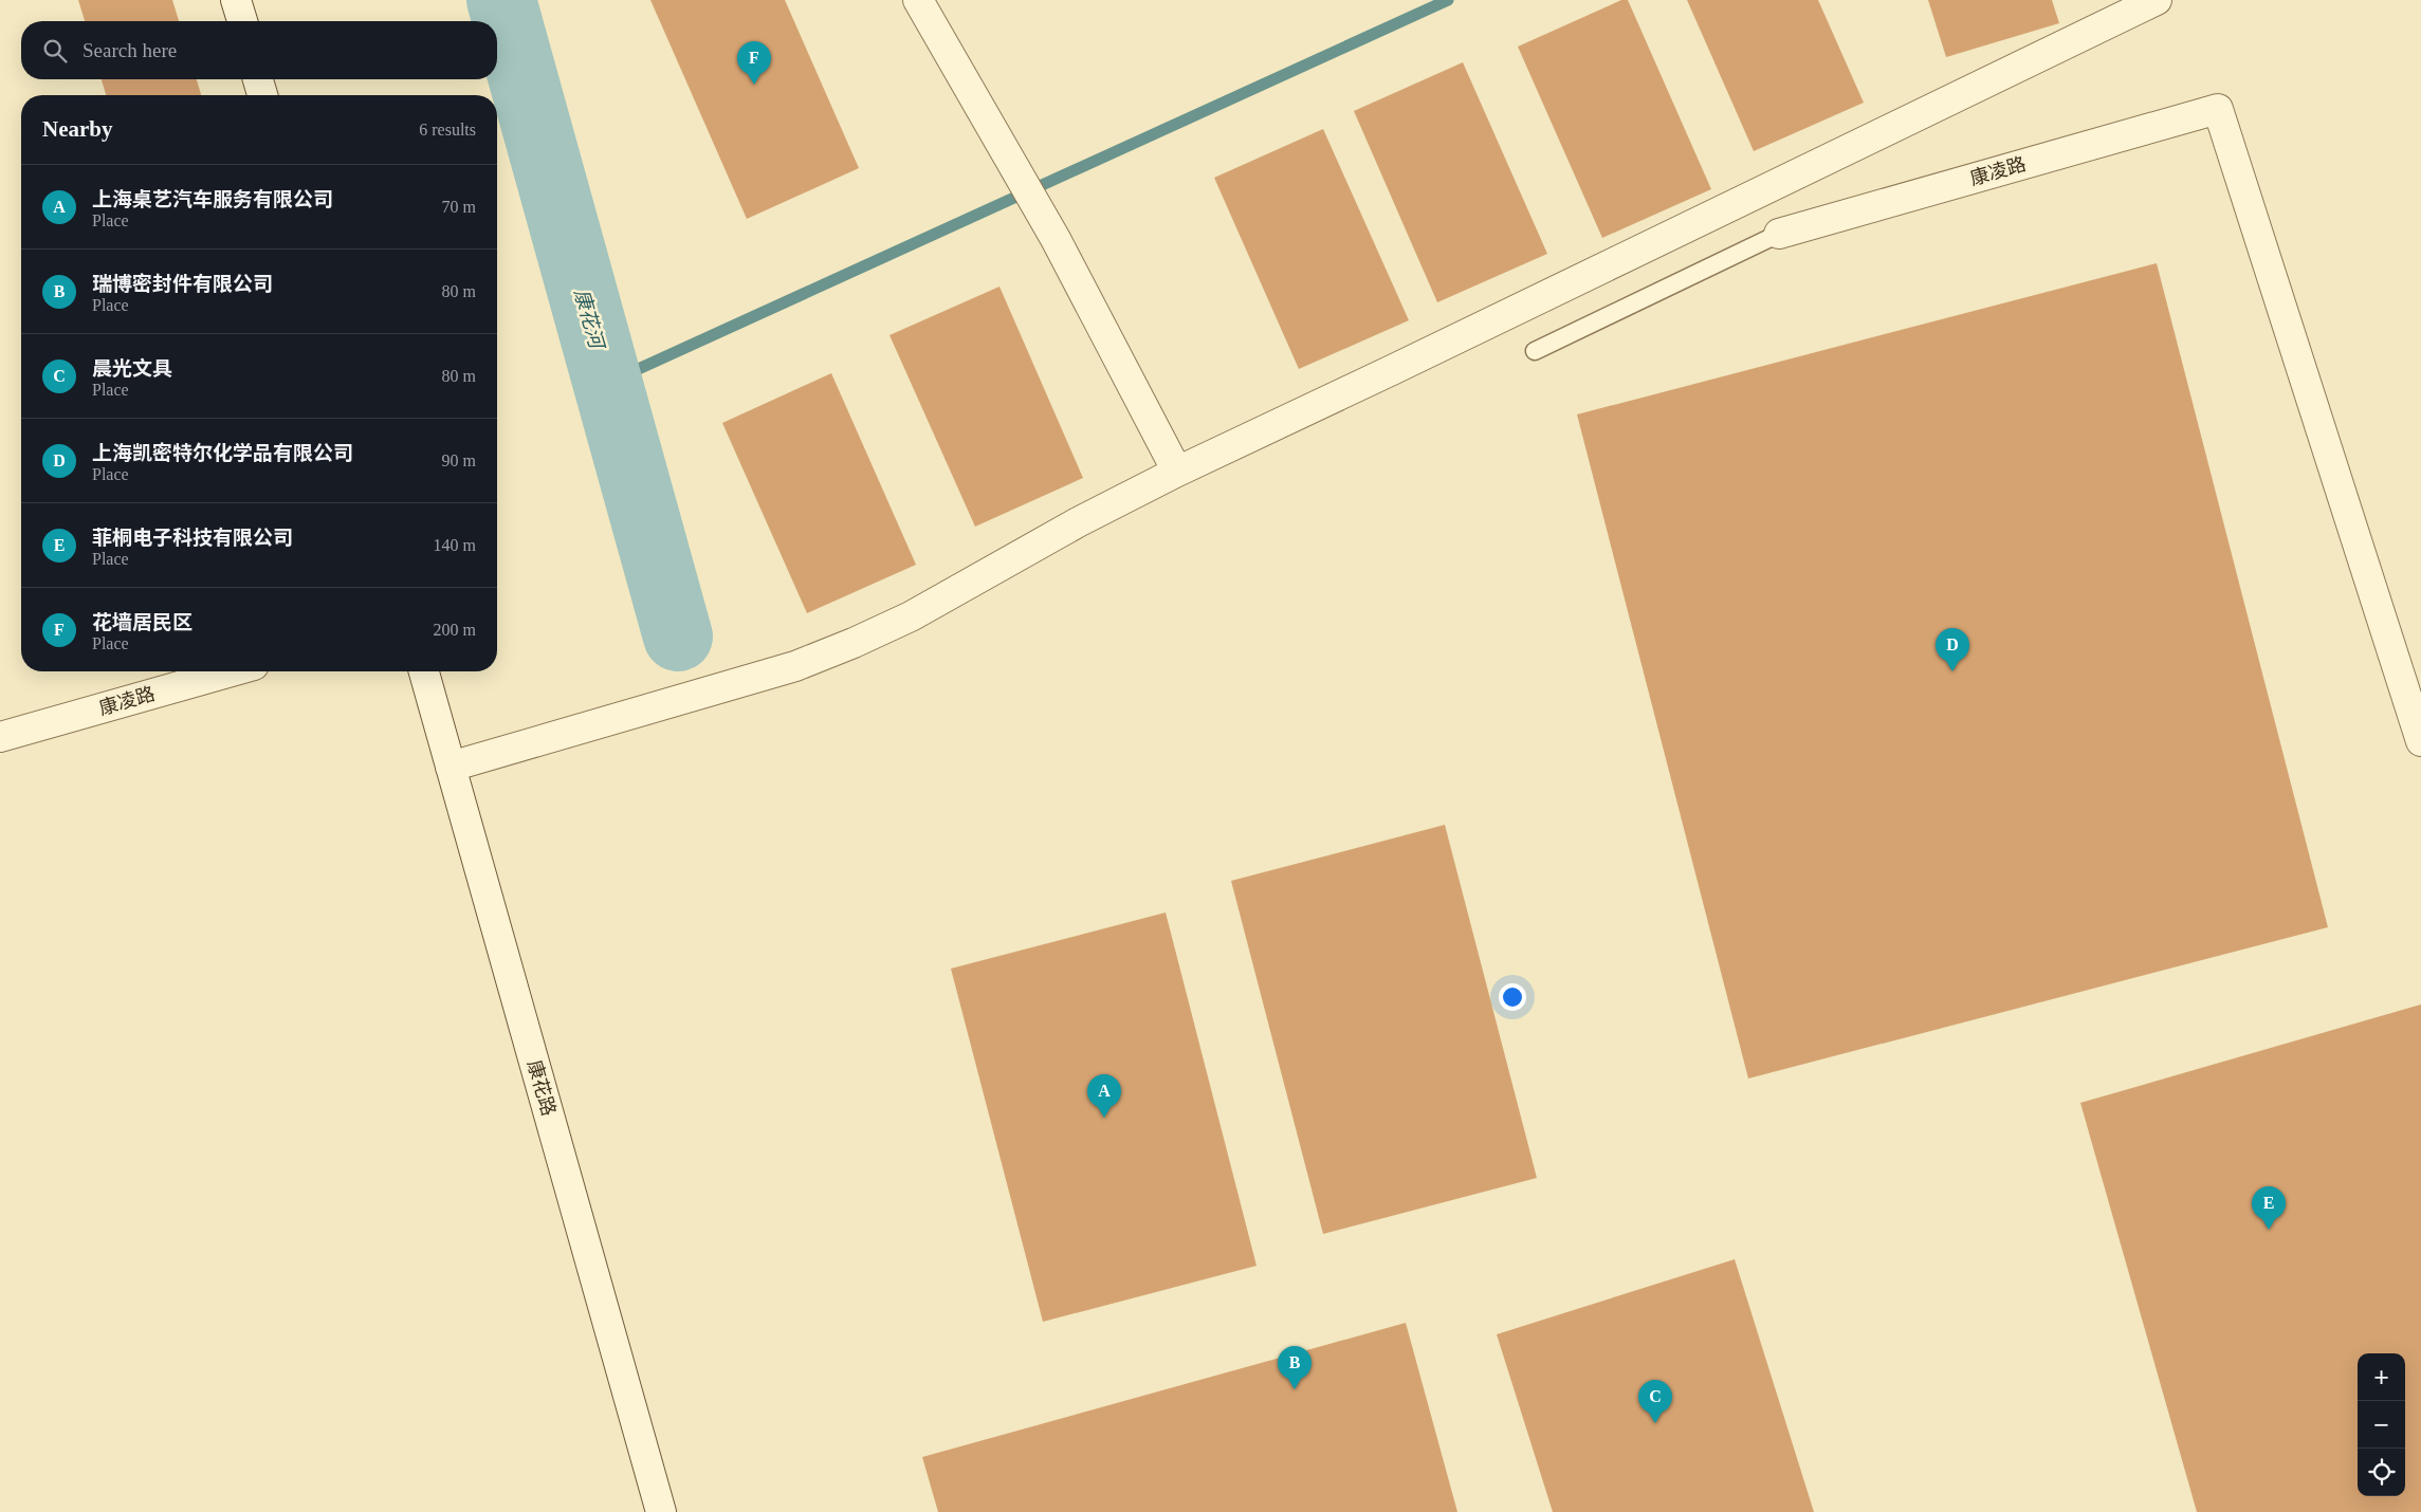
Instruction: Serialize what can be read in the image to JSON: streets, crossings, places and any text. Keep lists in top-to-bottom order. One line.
{"streets":{"street":["康凌路","康花路"]},"water":["康花河"],"page":{"search":"Search here","pins":["F","D","A","E","B","C"],"heading":["Nearby","6 results"],"list":[{"mark":"A","name":"上海桌艺汽车服务有限公司","note":"Place","value":"70 m"},{"mark":"B","name":"瑞博密封件有限公司","note":"Place","value":"80 m"},{"mark":"C","name":"晨光文具","note":"Place","value":"80 m"},{"mark":"D","name":"上海凯密特尔化学品有限公司","note":"Place","value":"90 m"},{"mark":"E","name":"菲桐电子科技有限公司","note":"Place","value":"140 m"},{"mark":"F","name":"花墙居民区","note":"Place","value":"200 m"}],"map_buttons":["+","−"]}}
